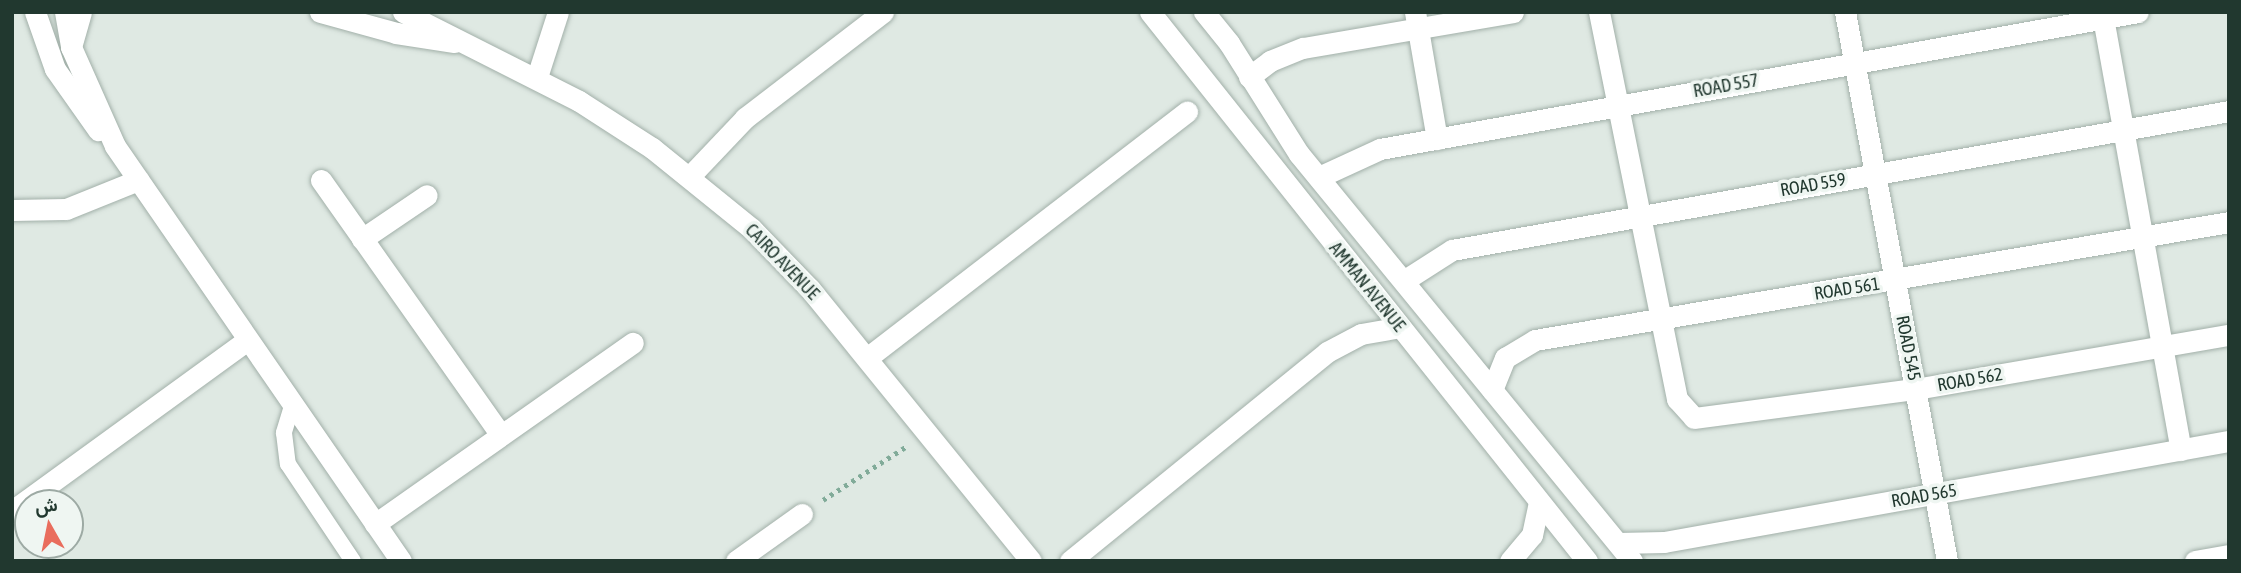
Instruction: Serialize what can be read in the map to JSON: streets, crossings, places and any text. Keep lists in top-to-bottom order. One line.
{"streets":{"street":["ROAD 557","ROAD 559","CAIRO AVENUE","AMMAN AVENUE","ROAD 561","ROAD 545","ROAD 562","ROAD 565"]},"crossings":[["ROAD 557","AMMAN AVENUE"],["ROAD 557","ROAD 545"],["ROAD 559","AMMAN AVENUE"],["ROAD 559","ROAD 545"],["AMMAN AVENUE","ROAD 561"],["AMMAN AVENUE","ROAD 565"],["ROAD 561","ROAD 545"],["ROAD 561","ROAD 562"],["ROAD 545","ROAD 562"],["ROAD 545","ROAD 565"]],"north":"top"}
